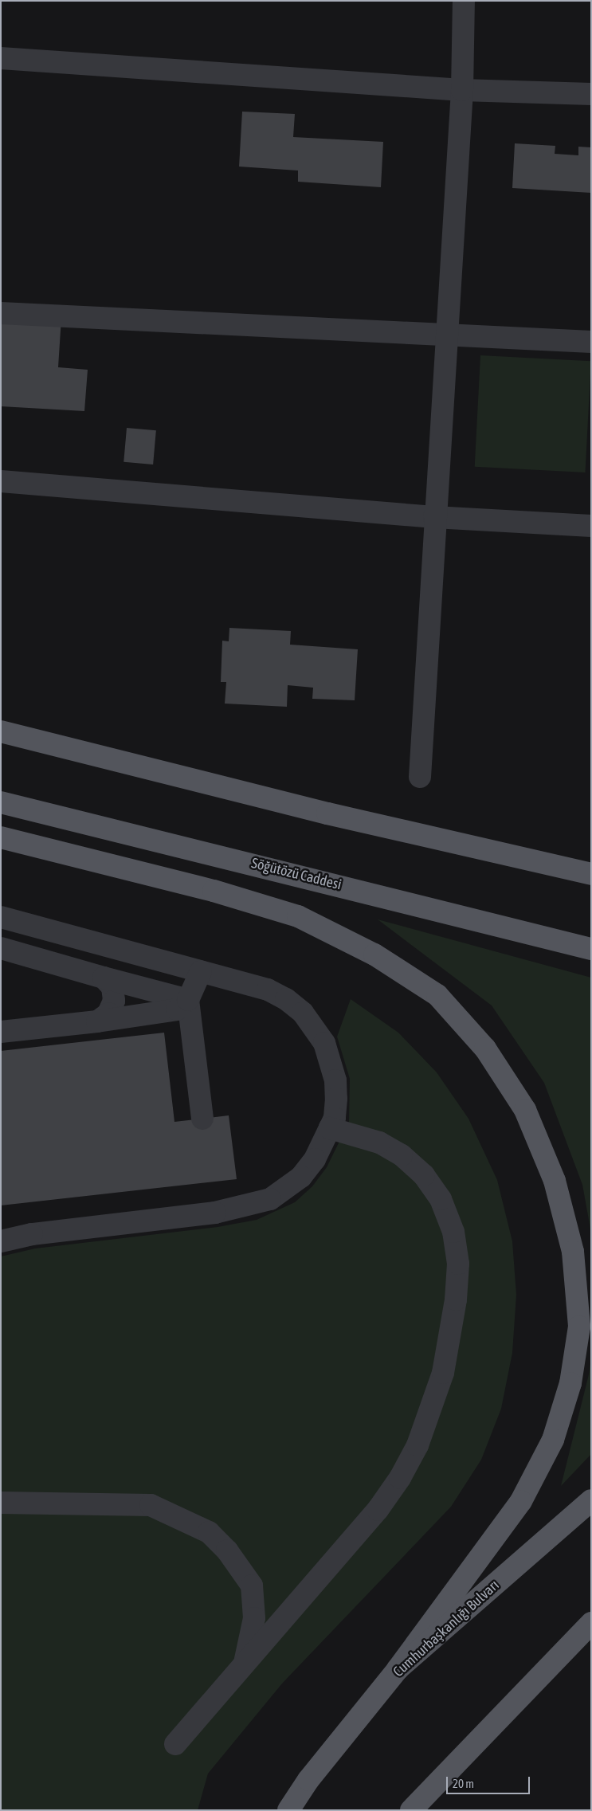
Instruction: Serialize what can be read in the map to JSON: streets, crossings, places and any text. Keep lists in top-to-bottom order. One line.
{"streets":{"main road":["Söğütözü Caddesi","Cumhurbaşkanlığı Bulvarı"]},"scale_bar":"20 m"}
